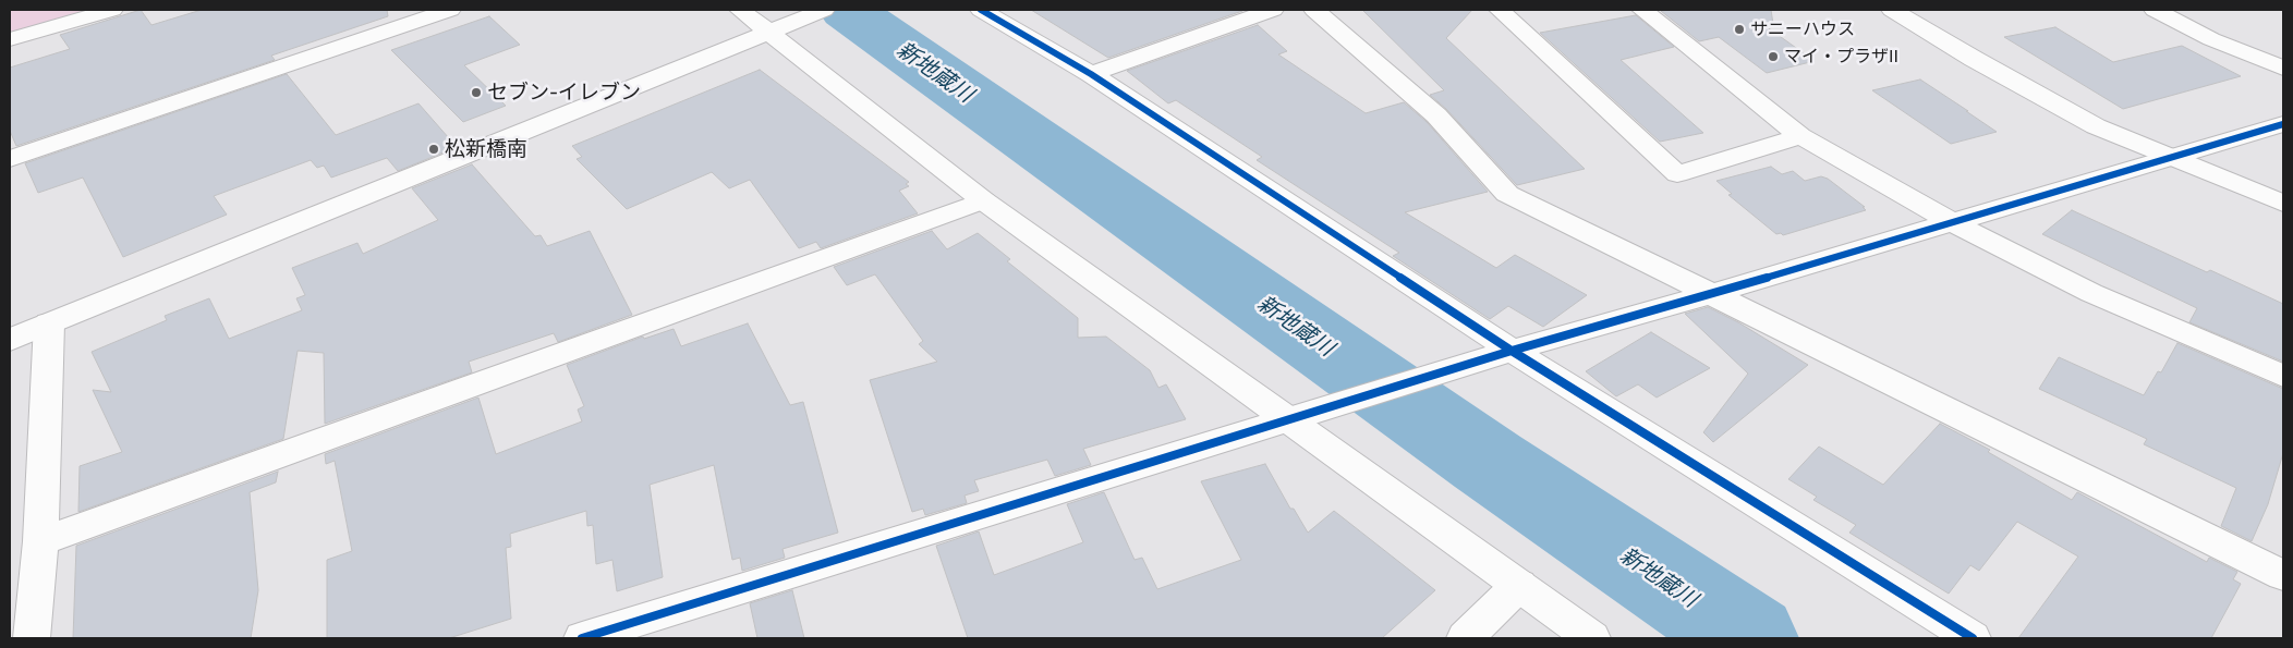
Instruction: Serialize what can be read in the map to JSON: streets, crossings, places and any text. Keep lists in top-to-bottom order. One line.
{"water":["新地蔵川"],"places":["サニーハウス","マイ・プラザII","セブン-イレブン","松新橋南"]}
